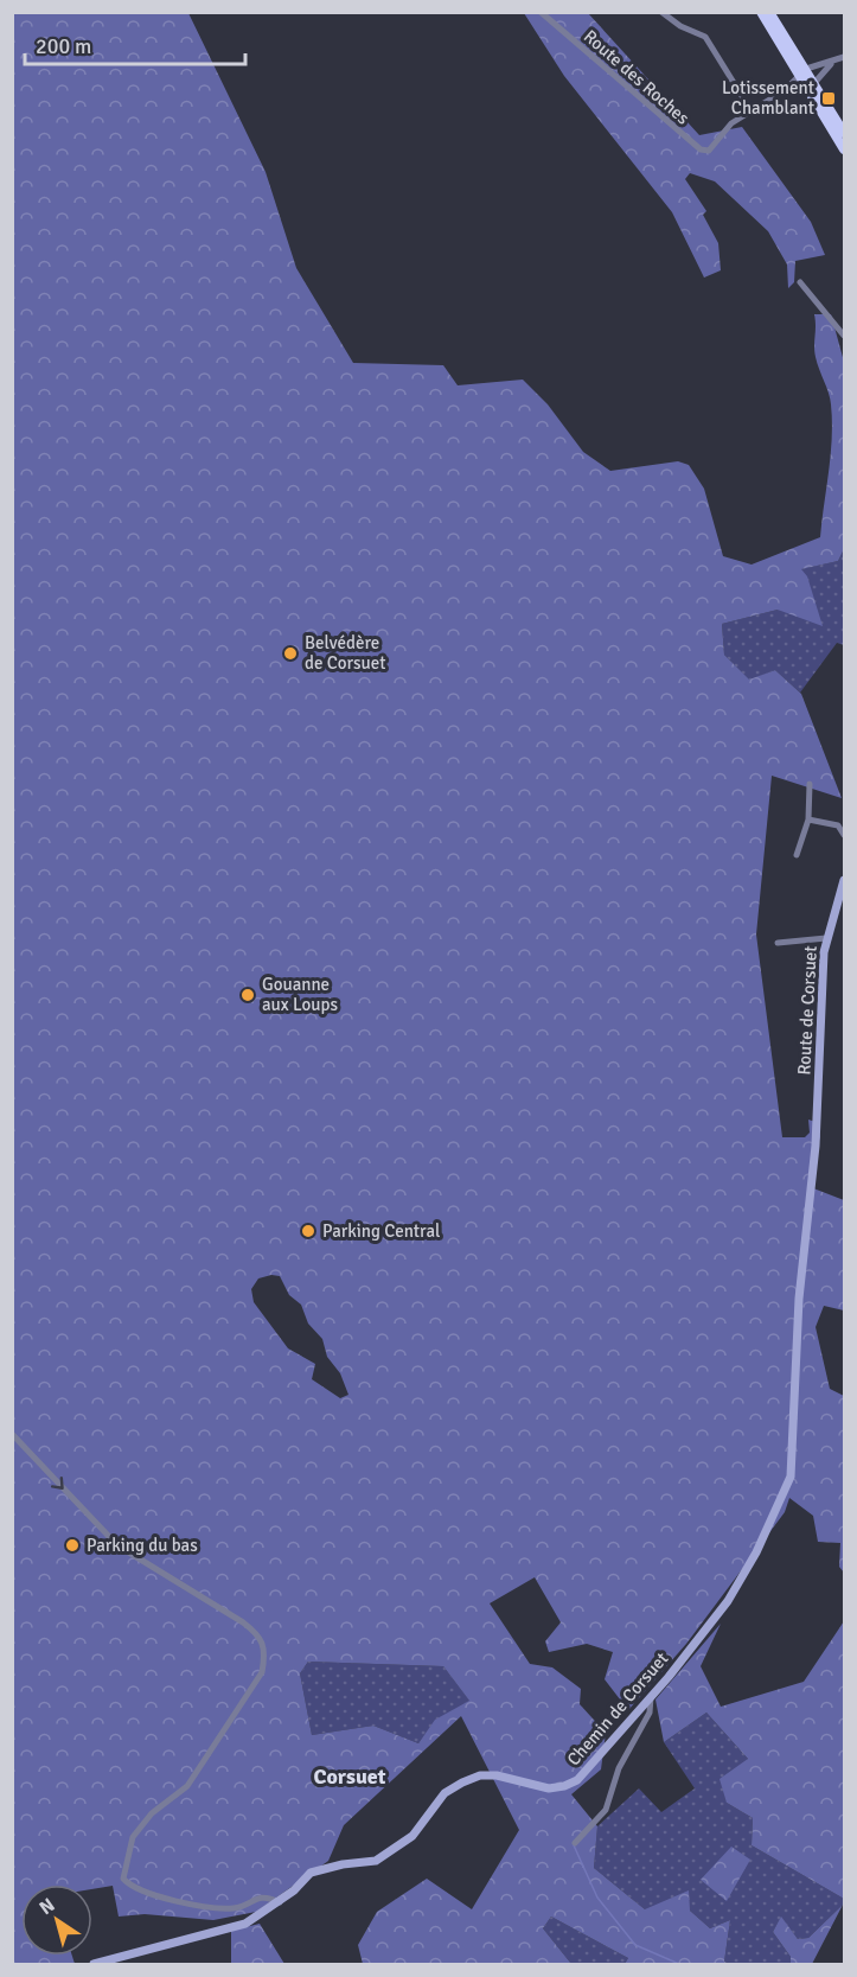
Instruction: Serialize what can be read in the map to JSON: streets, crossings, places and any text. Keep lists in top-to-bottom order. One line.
{"streets":{"street":["Route des Roches","Route de Corsuet","Chemin de Corsuet"]},"crossings":[["Route de Corsuet","Chemin de Corsuet"]],"districts":["Corsuet"],"places":{"transit":["Lotissement Chamblant"],"other":["Belvédère de Corsuet","Gouanne aux Loups","Parking Central","Parking du bas"]},"scale_bar":"200 m","north":"top left"}
